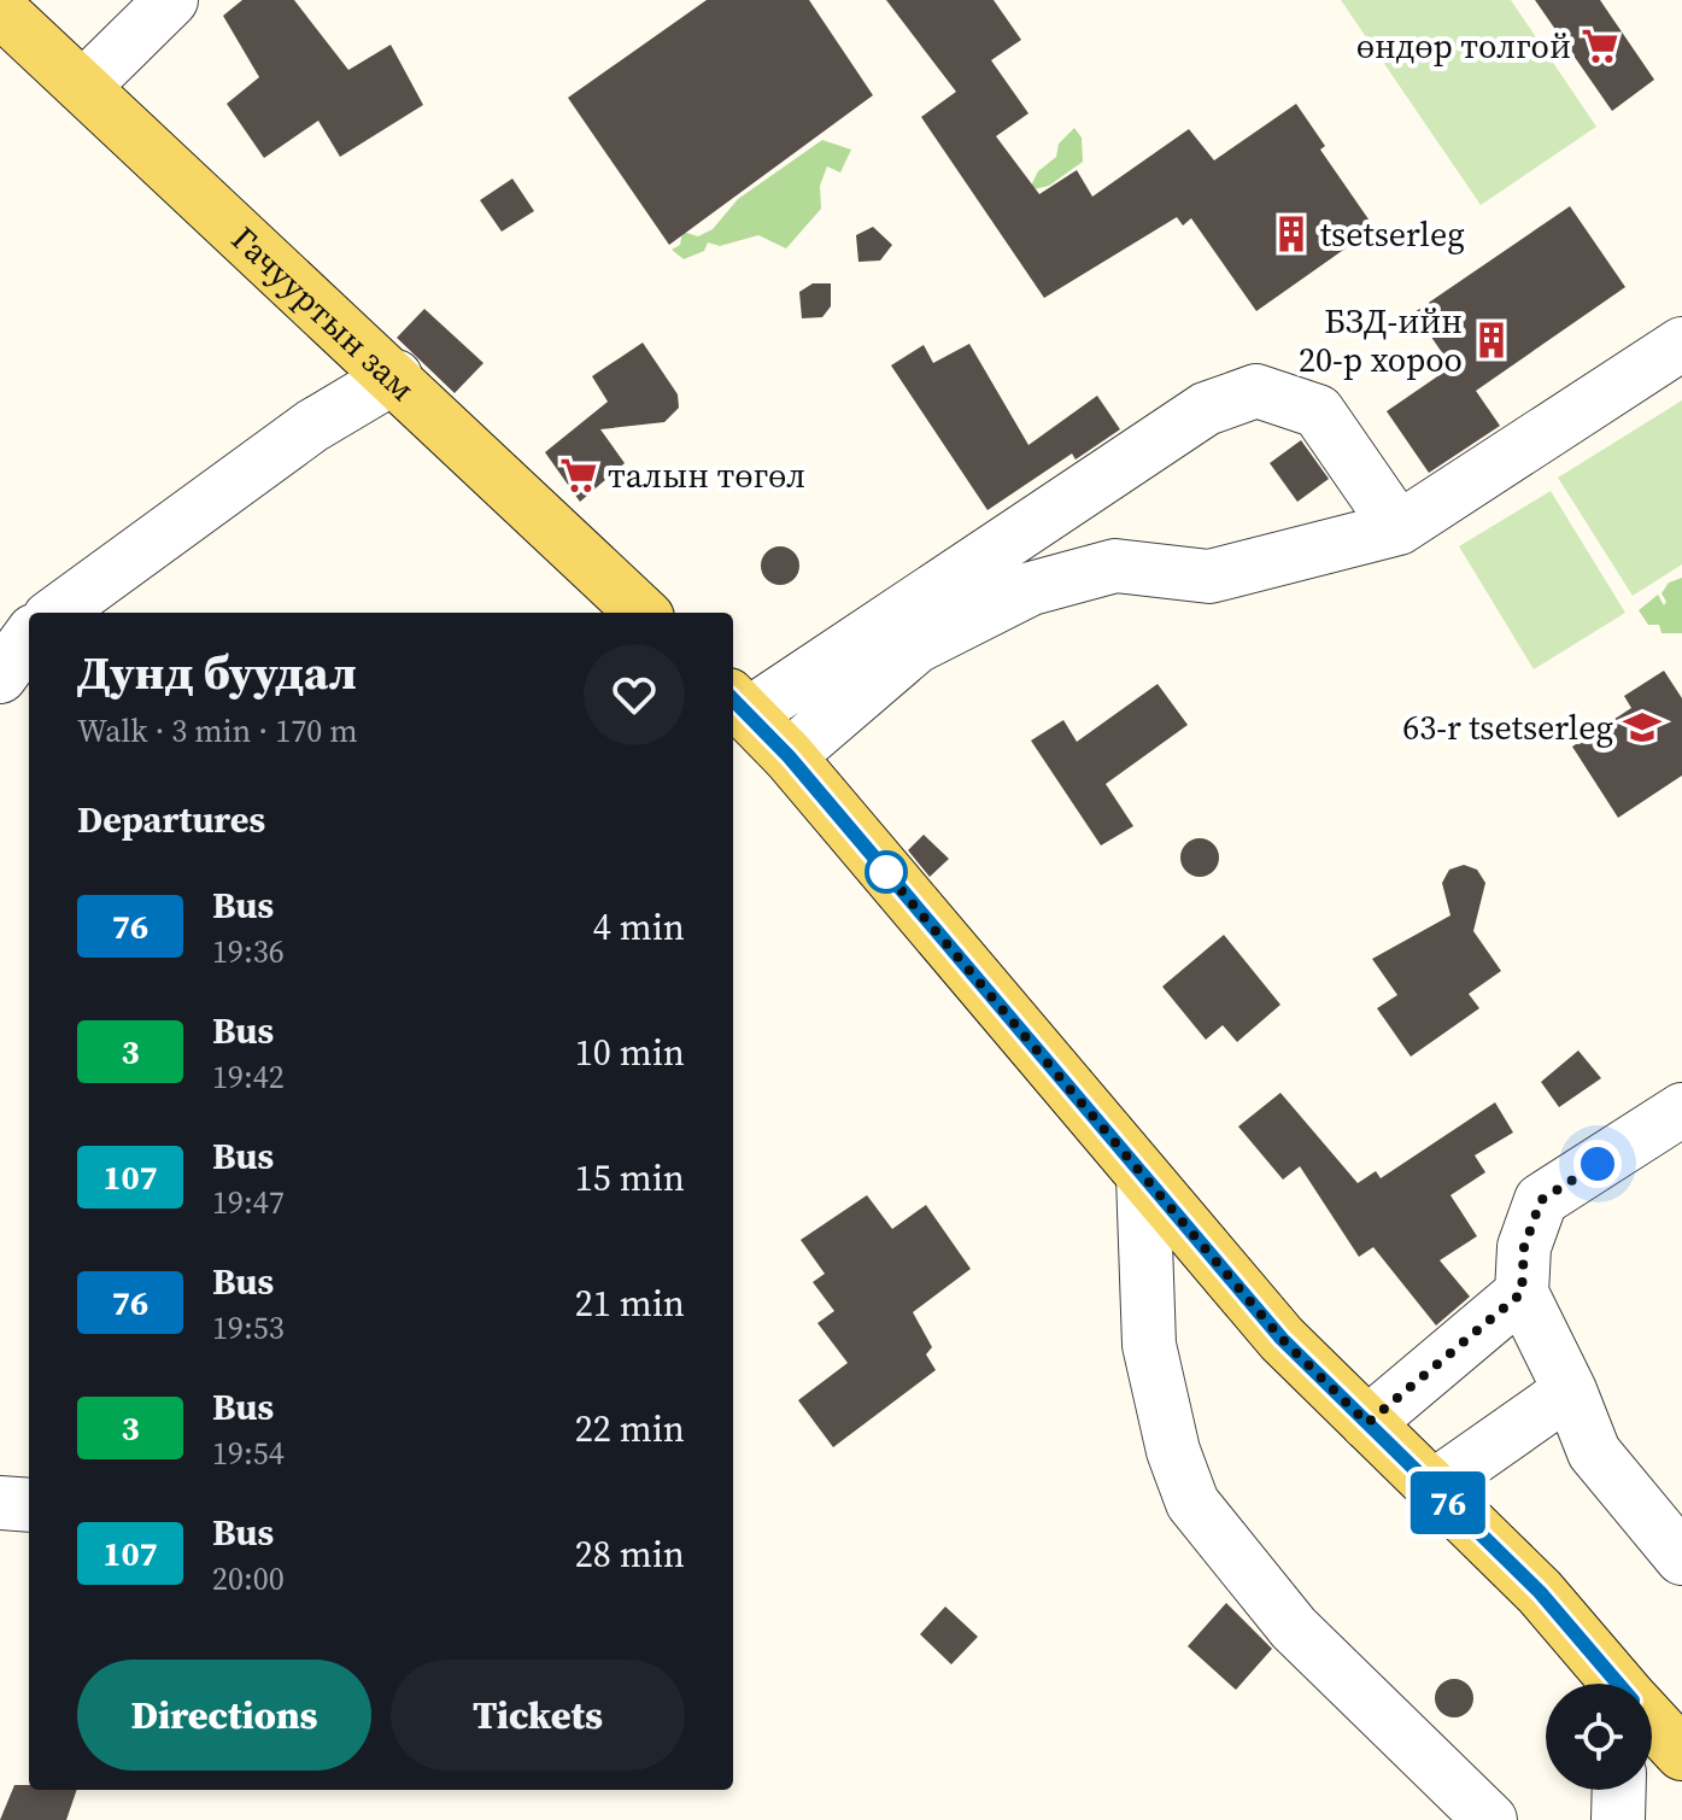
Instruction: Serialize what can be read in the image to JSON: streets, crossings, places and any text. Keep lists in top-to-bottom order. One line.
{"streets":{"main road":["Гачууртын зам"]},"places":{"supermarket":["өндөр толгой","талын төгөл"],"building":["tsetserleg","БЗД-ийн 20-р хороо"],"school or university":["63-r tsetserleg"]},"lines":["bus line 76"],"page":{"on_map":"76","heading":[["Дунд буудал","Walk · 3 min · 170 m"],"Departures"],"list":[{"mark":"76","name":"Bus","note":"19:36","value":"4 min"},{"mark":"3","name":"Bus","note":"19:42","value":"10 min"},{"mark":"107","name":"Bus","note":"19:47","value":"15 min"},{"mark":"76","name":"Bus","note":"19:53","value":"21 min"},{"mark":"3","name":"Bus","note":"19:54","value":"22 min"},{"mark":"107","name":"Bus","note":"20:00","value":"28 min"}],"buttons":["Directions","Tickets"]}}
